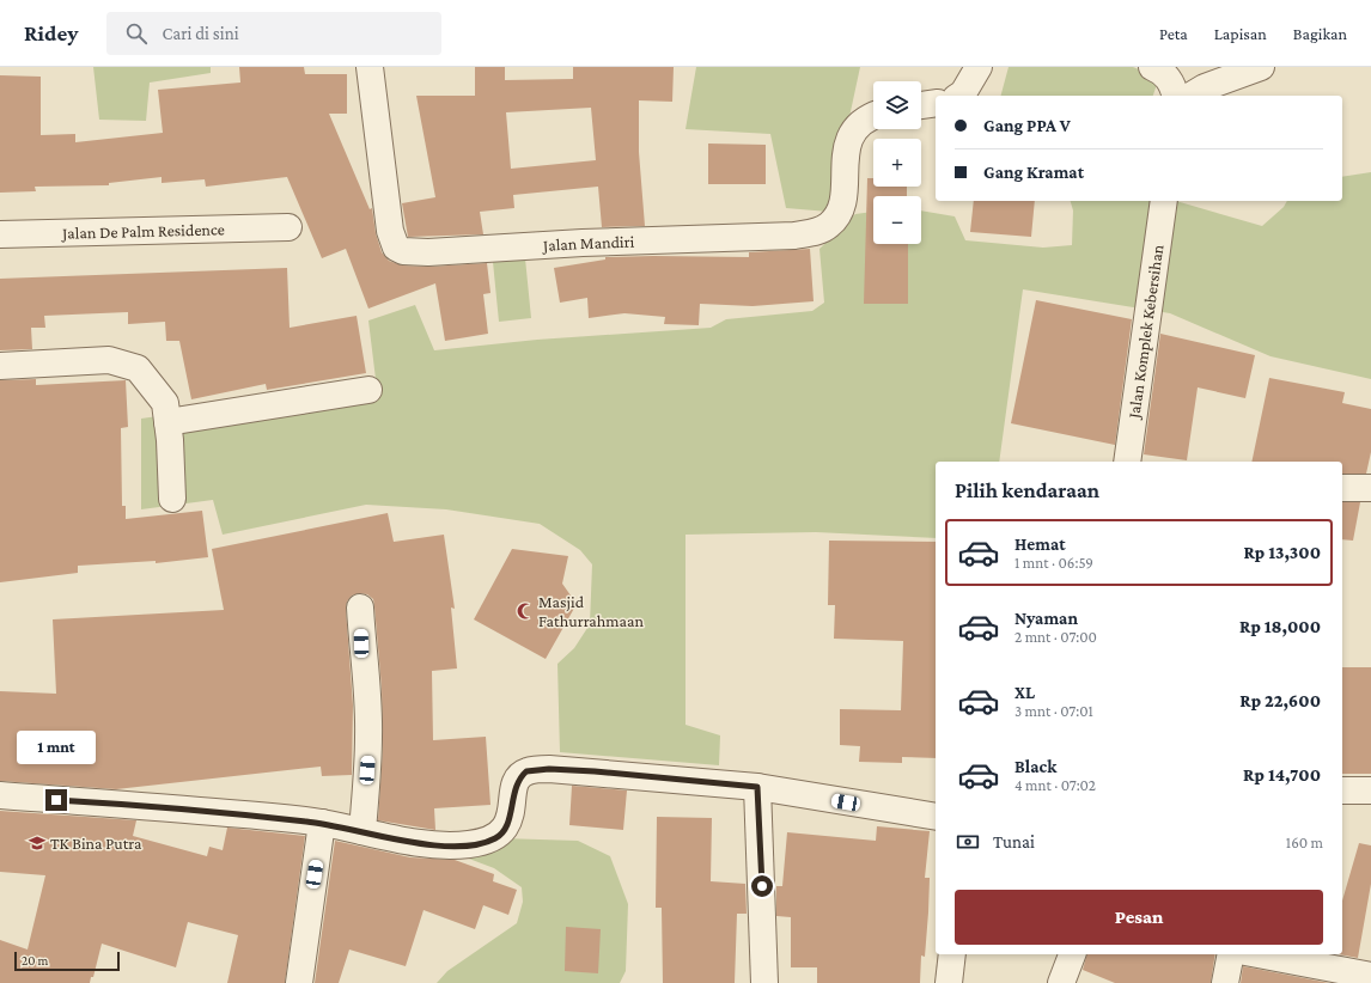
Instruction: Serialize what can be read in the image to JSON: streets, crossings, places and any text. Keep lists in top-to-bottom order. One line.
{"streets":{"street":["Jalan De Palm Residence","Jalan Mandiri","Jalan Komplek Kebersihan"]},"places":{"mosque":["Masjid Fathurrahmaan"],"school or university":["TK Bina Putra"]},"scale_bar":"20 m","page":{"header":"Ridey","search":"Cari di sini","nav":["Peta","Lapisan","Bagikan"],"map_buttons":["+","−"],"banner":["Gang PPA V","Gang Kramat"],"heading":"Pilih kendaraan","list":[{"name":"Hemat","note":"1 mnt · 06:59","value":"Rp 13,300"},{"name":"Nyaman","note":"2 mnt · 07:00","value":"Rp 18,000"},{"name":"XL","note":"3 mnt · 07:01","value":"Rp 22,600"},{"name":"Black","note":"4 mnt · 07:02","value":"Rp 14,700"}],"bubble":"1 mnt","pay":["Tunai","160 m"],"buttons":"Pesan","scale":"20 m"}}
